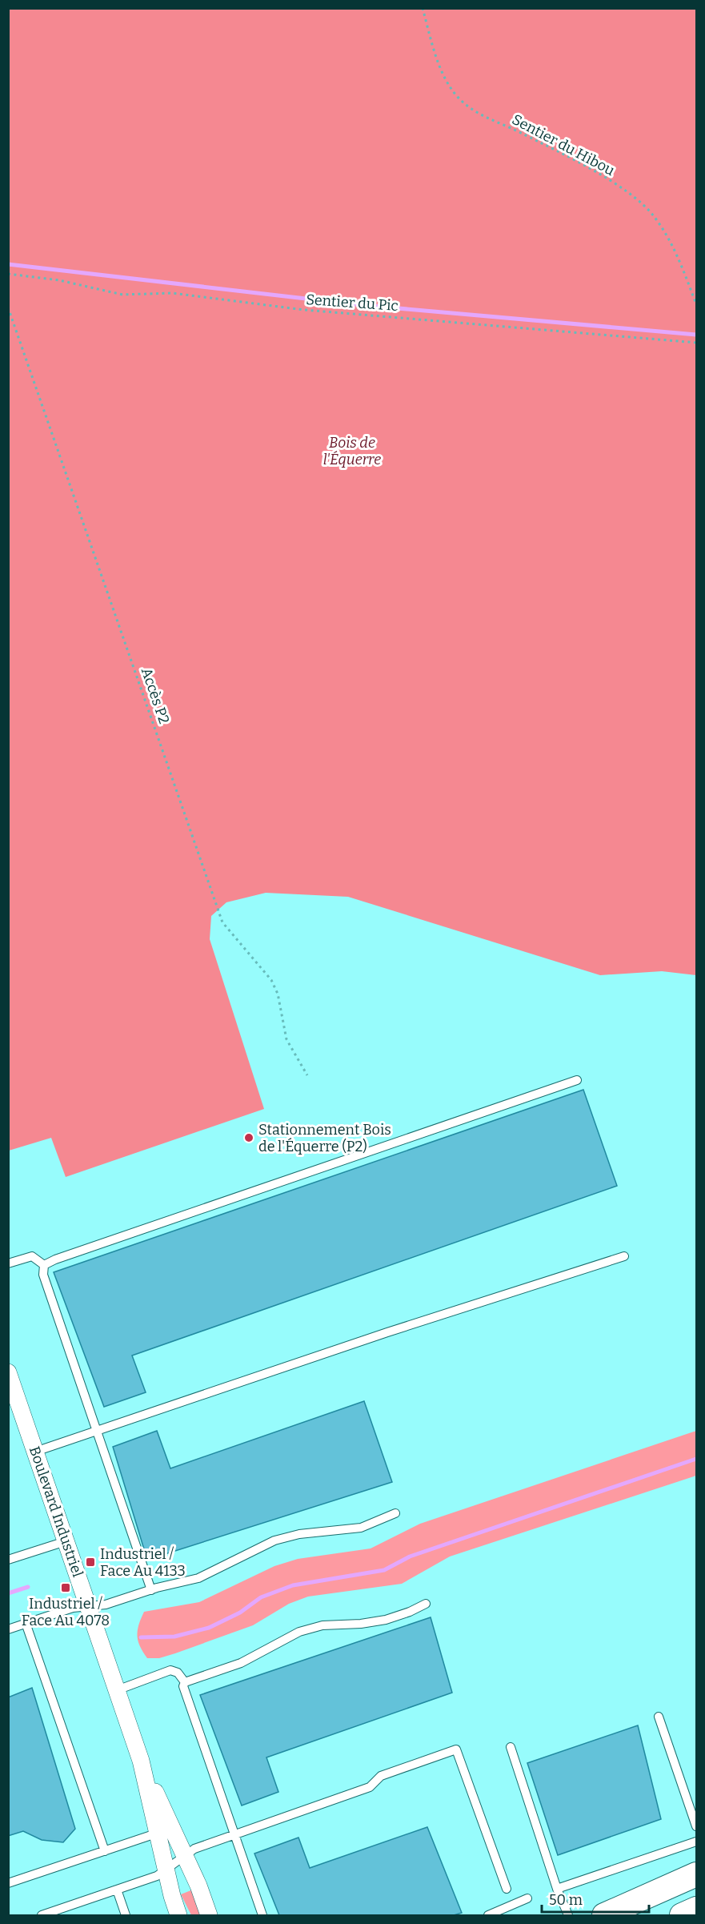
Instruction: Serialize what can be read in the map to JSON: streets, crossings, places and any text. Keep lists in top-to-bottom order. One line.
{"streets":{"street":["Boulevard Industriel"],"path":["Sentier du Hibou","Sentier du Pic","Accès P2"]},"parks":["Bois de l'Équerre"],"places":{"other":["Stationnement Bois de l'Équerre (P2)"],"transit":["Industriel / Face Au 4133","Industriel / Face Au 4078"]},"scale_bar":"50 m"}
